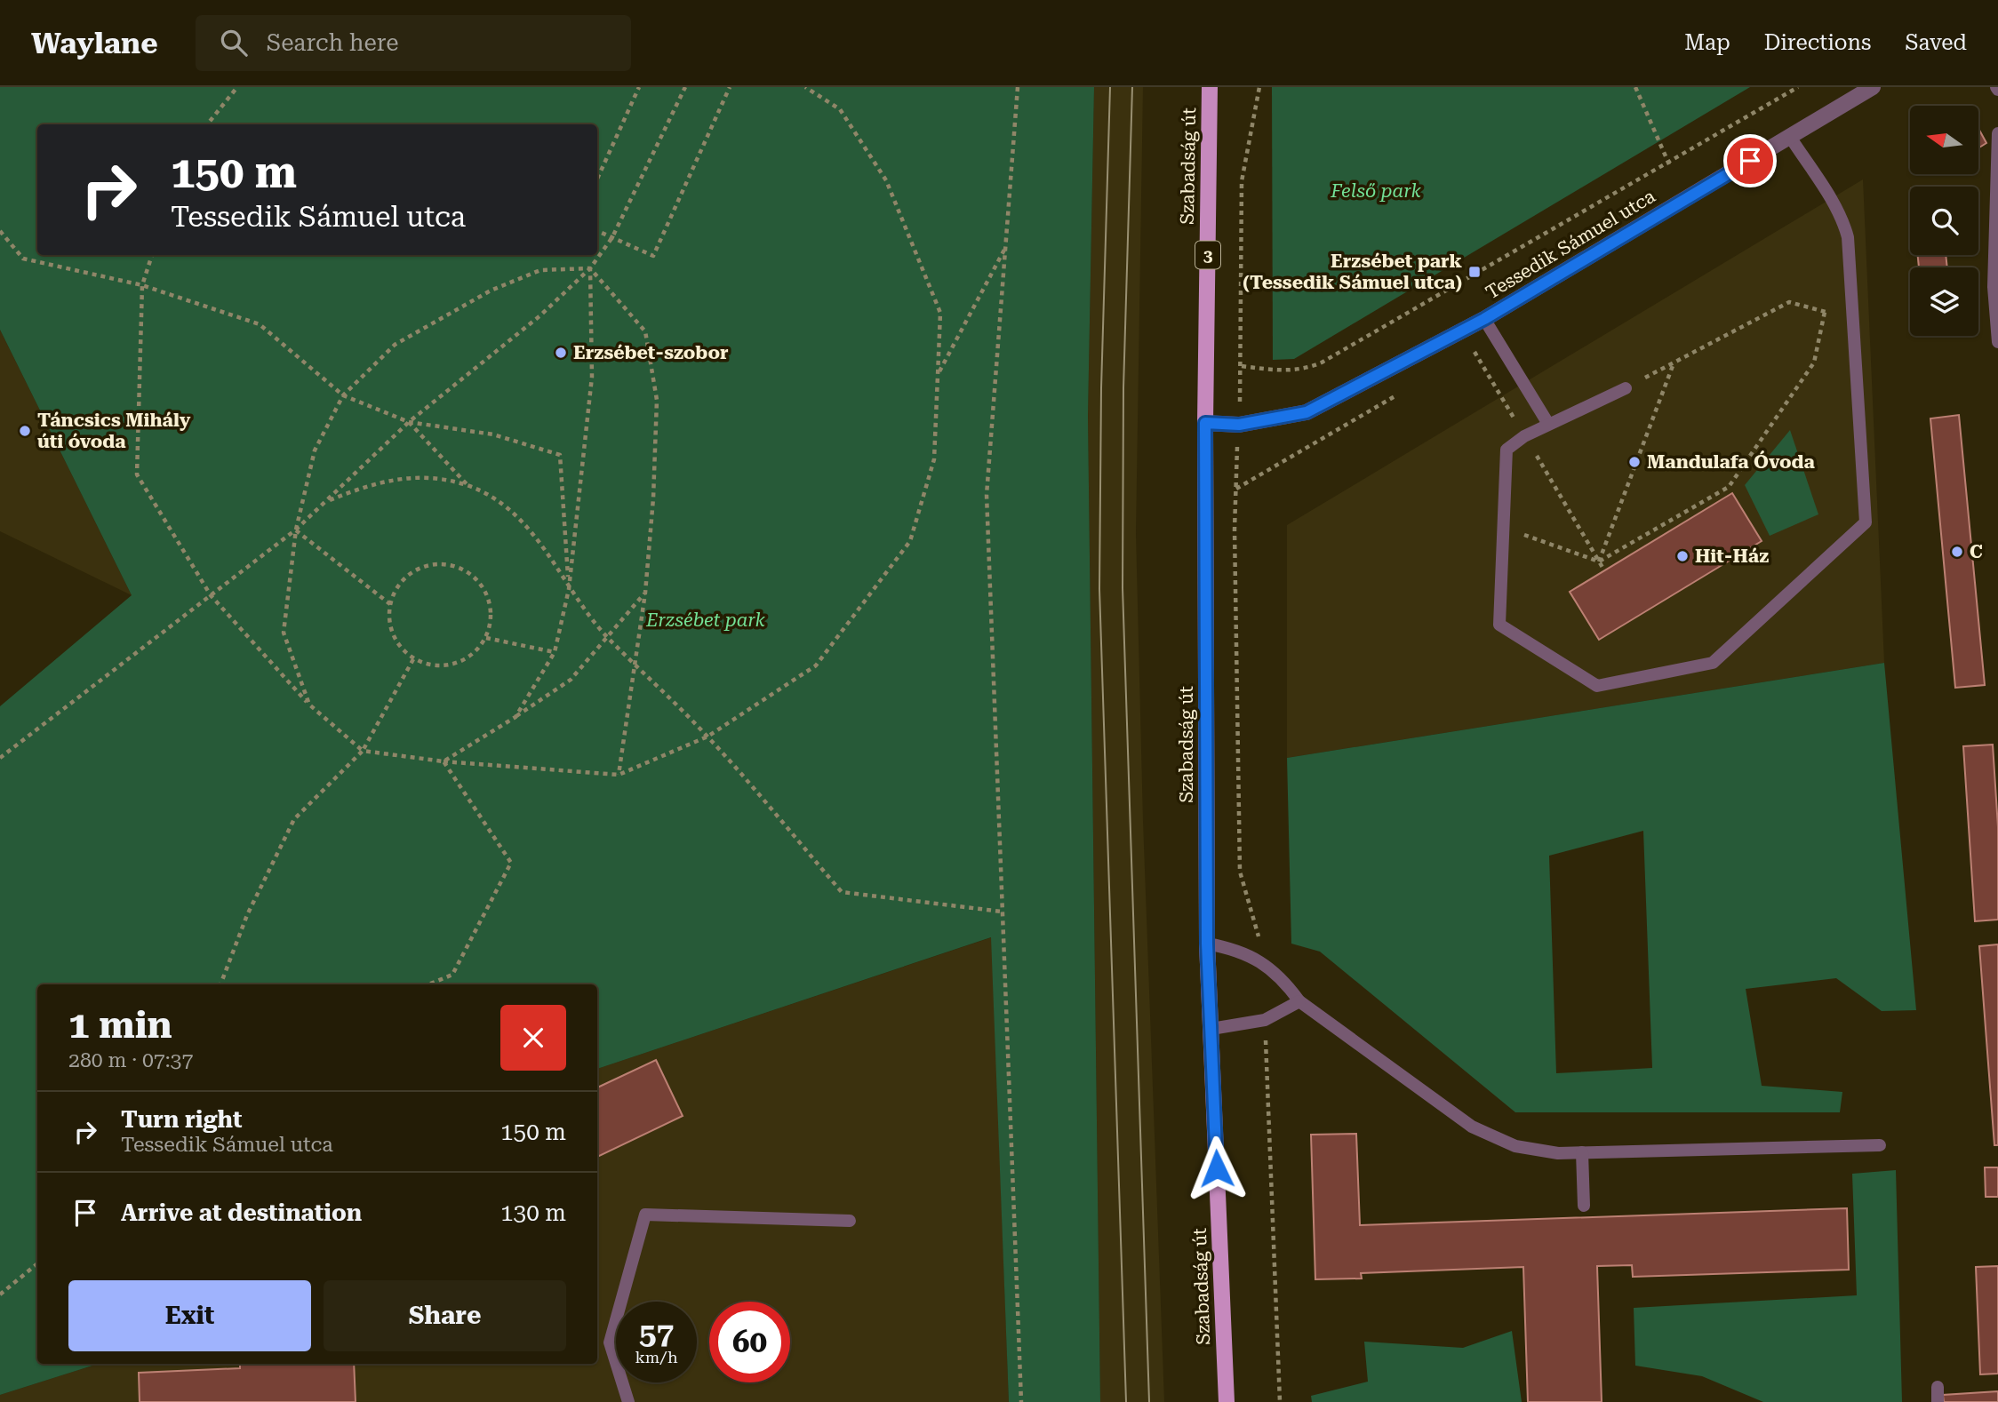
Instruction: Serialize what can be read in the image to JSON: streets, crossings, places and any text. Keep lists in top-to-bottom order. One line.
{"streets":{"main road":["Szabadság út","3"],"street":["Tessedik Sámuel utca"]},"crossings":[["Szabadság út","Tessedik Sámuel utca"]],"parks":["Felső park","Erzsébet park"],"places":{"transit":["Erzsébet park (Tessedik Sámuel utca)"],"other":["Erzsébet-szobor","Táncsics Mihály úti óvoda","Mandulafa Óvoda","C","Hit-Ház"]},"north":"left","page":{"header":"Waylane","search":"Search here","nav":["Map","Directions","Saved"],"turn":["150 m","Tessedik Sámuel utca"],"heading":["1 min","280 m · 07:37"],"list":[{"name":"Turn right","note":"Tessedik Sámuel utca","value":"150 m"},{"name":"Arrive at destination","value":"130 m"}],"buttons":["Exit","Share"],"speed":"57 km/h","limit":"60"}}
